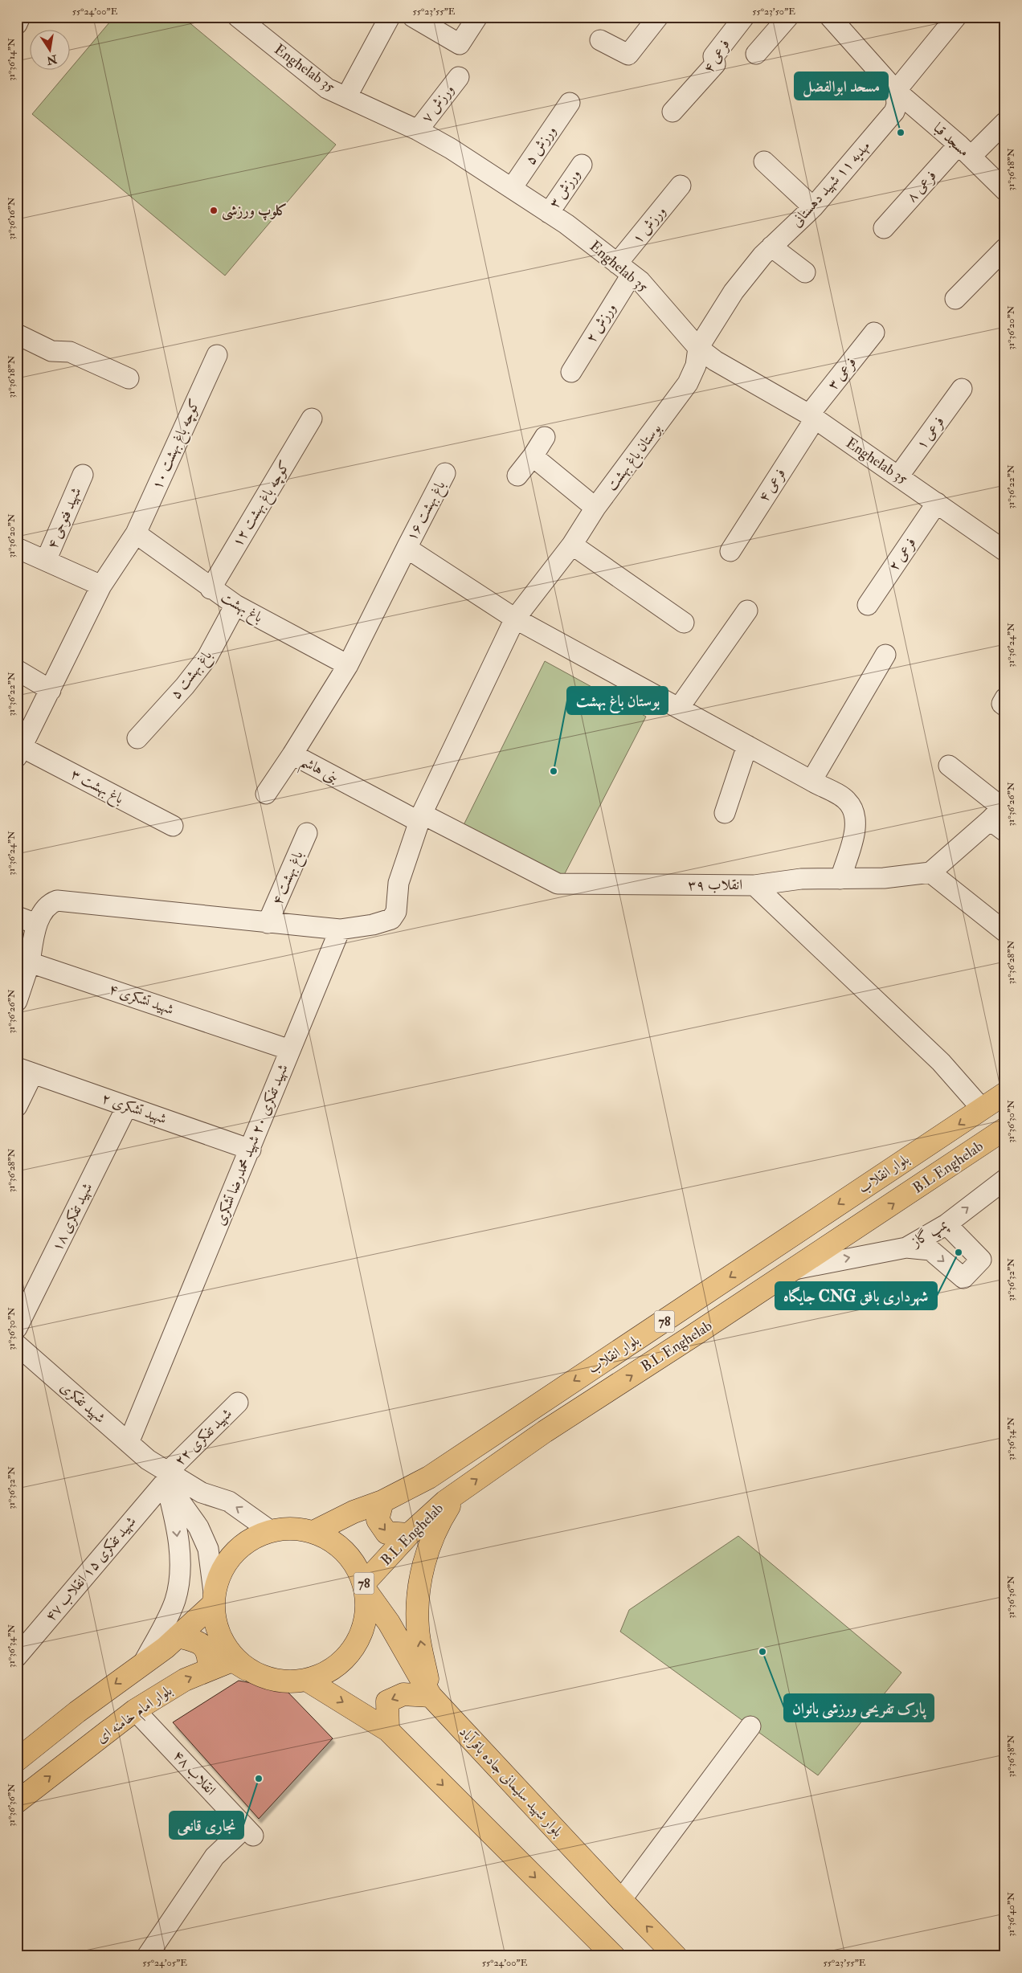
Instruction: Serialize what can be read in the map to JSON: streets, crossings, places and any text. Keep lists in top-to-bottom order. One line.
{"streets":{"main road":["B.L Enghelab","بلوار انقلاب","78","بلوار امام خامنه ای","بلوار شهید سلیمانی جاده باقرآباد"],"street":["فرعی ۴","Enghelab 35","ورزش ۷","مسجد قبا","ورزش ۵","مهدیه ۱۱ شهید دهستانی","فرعی ۸","ورزش ۳","ورزش ۱","ورزش ۲","فرعی ۳","فرعی ۱","کوچه باغ بهشت ۱۰","بوستان باغ بهشت","کوچه باغ بهشت ۱۲","باغ بهشت ۱۶","شهید فتوحی ۴","فرعی ۲","باغ بهشت","باغ بهشت ۵","بنی هاشم","باغ بهشت ۳","باغ بهشت ۴","انقلاب ۳۹","شهید تشکری ۴","شهید تشکری ۲","شهید تفکری ۲۰ شهید محمدرضا تشکری","شهید تفکری ۱۸","پمپ گاز","شهید تفکری","شهید تفکری ۲۲","شهید تفکری ۱۵ انقلاب ۴۷","انقلاب ۴۸"]},"crossings":[["فرعی ۴","Enghelab 35"],["فرعی ۴","فرعی ۳"],["Enghelab 35","ورزش ۷"],["Enghelab 35","ورزش ۵"],["Enghelab 35","مهدیه ۱۱ شهید دهستانی"],["Enghelab 35","ورزش ۳"],["Enghelab 35","ورزش ۱"],["Enghelab 35","ورزش ۲"],["Enghelab 35","فرعی ۳"],["Enghelab 35","فرعی ۱"],["Enghelab 35","بوستان باغ بهشت"],["Enghelab 35","فرعی ۲"],["مسجد قبا","مهدیه ۱۱ شهید دهستانی"],["مسجد قبا","فرعی ۸"],["مهدیه ۱۱ شهید دهستانی","بوستان باغ بهشت"],["ورزش ۱","ورزش ۲"],["کوچه باغ بهشت ۱۰","باغ بهشت"],["بوستان باغ بهشت","بنی هاشم"],["بوستان باغ بهشت","انقلاب ۳۹"],["بوستان باغ بهشت","شهید تفکری ۲۰ شهید محمدرضا تشکری"],["کوچه باغ بهشت ۱۲","باغ بهشت"],["باغ بهشت","باغ بهشت ۵"],["باغ بهشت","بنی هاشم"],["بنی هاشم","انقلاب ۳۹"],["انقلاب ۳۹","بلوار انقلاب"],["شهید تشکری ۴","شهید تفکری ۲۰ شهید محمدرضا تشکری"],["شهید تشکری ۲","شهید تفکری ۲۰ شهید محمدرضا تشکری"],["شهید تشکری ۲","شهید تفکری ۱۸"],["شهید تفکری ۲۰ شهید محمدرضا تشکری","شهید تفکری"],["B.L Enghelab","پمپ گاز"],["B.L Enghelab","78"],["B.L Enghelab","بلوار شهید سلیمانی جاده باقرآباد"],["بلوار انقلاب","78"],["78","شهید تفکری"],["78","بلوار امام خامنه ای"],["78","بلوار شهید سلیمانی جاده باقرآباد"],["شهید تفکری","شهید تفکری ۲۲"],["شهید تفکری","شهید تفکری ۱۵ انقلاب ۴۷"],["شهید تفکری ۲۲","شهید تفکری ۱۵ انقلاب ۴۷"],["بلوار امام خامنه ای","انقلاب ۴۸"]],"one_way":["B.L Enghelab","بلوار انقلاب","پمپ گاز","شهید تفکری"],"places":["مسحد ابوالفضل","کلوپ ورزشی","بوستان باغ بهشت","جایگاه CNG شهرداری بافق","پارک تفریحی ورزشی بانوان","نجاری قانعی"],"north":"bottom","coordinates":["55°24'00\"E","55°23'55\"E","55°23'50\"E","31°36'14\"N","31°36'18\"N","31°36'16\"N","31°36'20\"N","31°36'22\"N","31°36'24\"N","31°36'26\"N","31°36'28\"N","31°36'30\"N","31°36'32\"N","31°36'34\"N","31°36'36\"N","31°36'38\"N","31°36'40\"N","55°24'05\"E"]}
